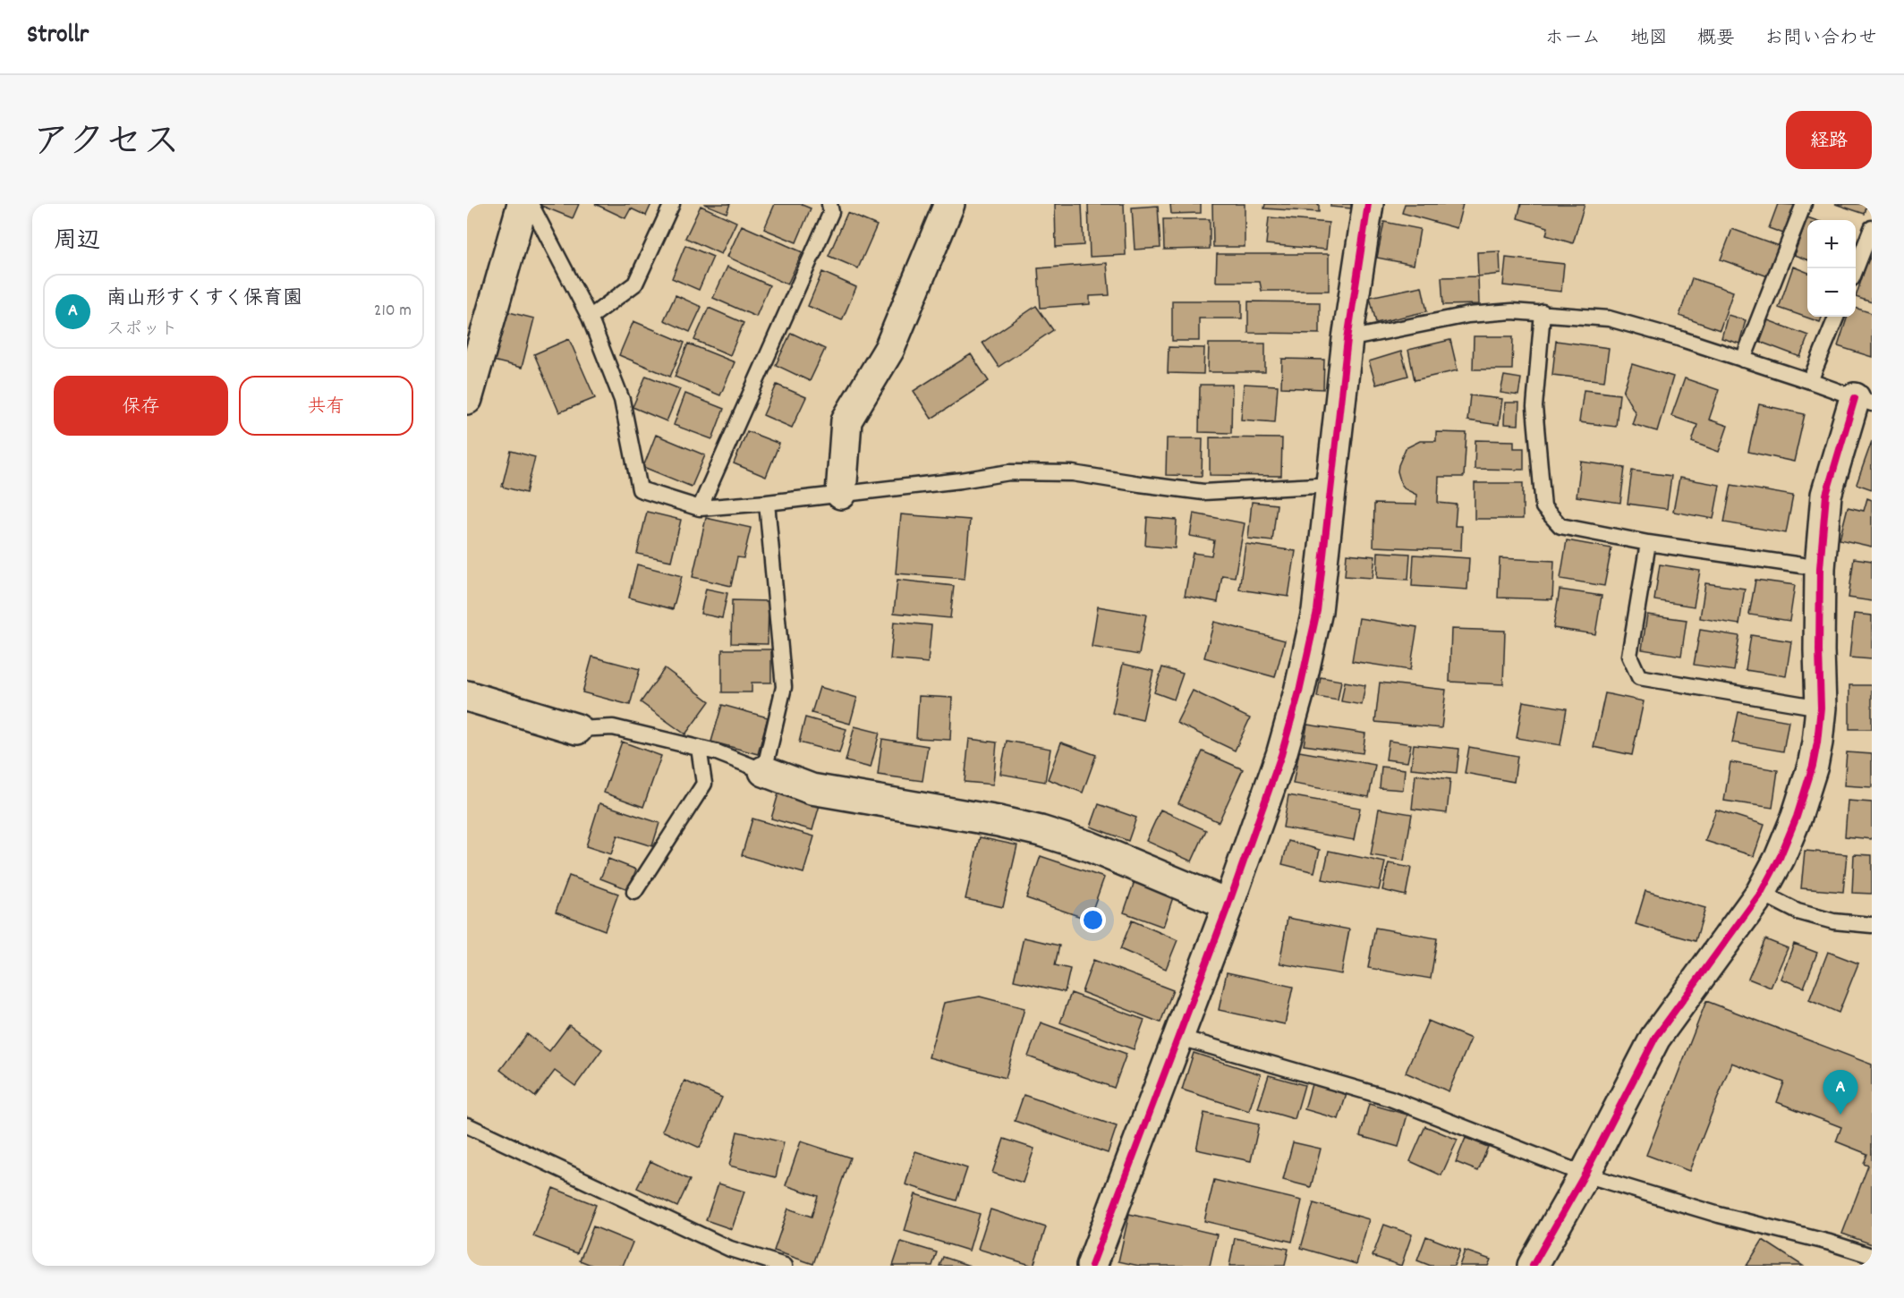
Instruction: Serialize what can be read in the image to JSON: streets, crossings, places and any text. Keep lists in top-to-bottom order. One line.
{"page":{"header":"Strollr","nav":["ホーム","地図","概要","お問い合わせ"],"title":"アクセス","buttons":["経路",["保存","共有"]],"heading":"周辺","map_buttons":["+","−"],"list":[{"mark":"A","name":"南山形すくすく保育園","note":"スポット","value":"210 m"}],"pins":"A"}}
